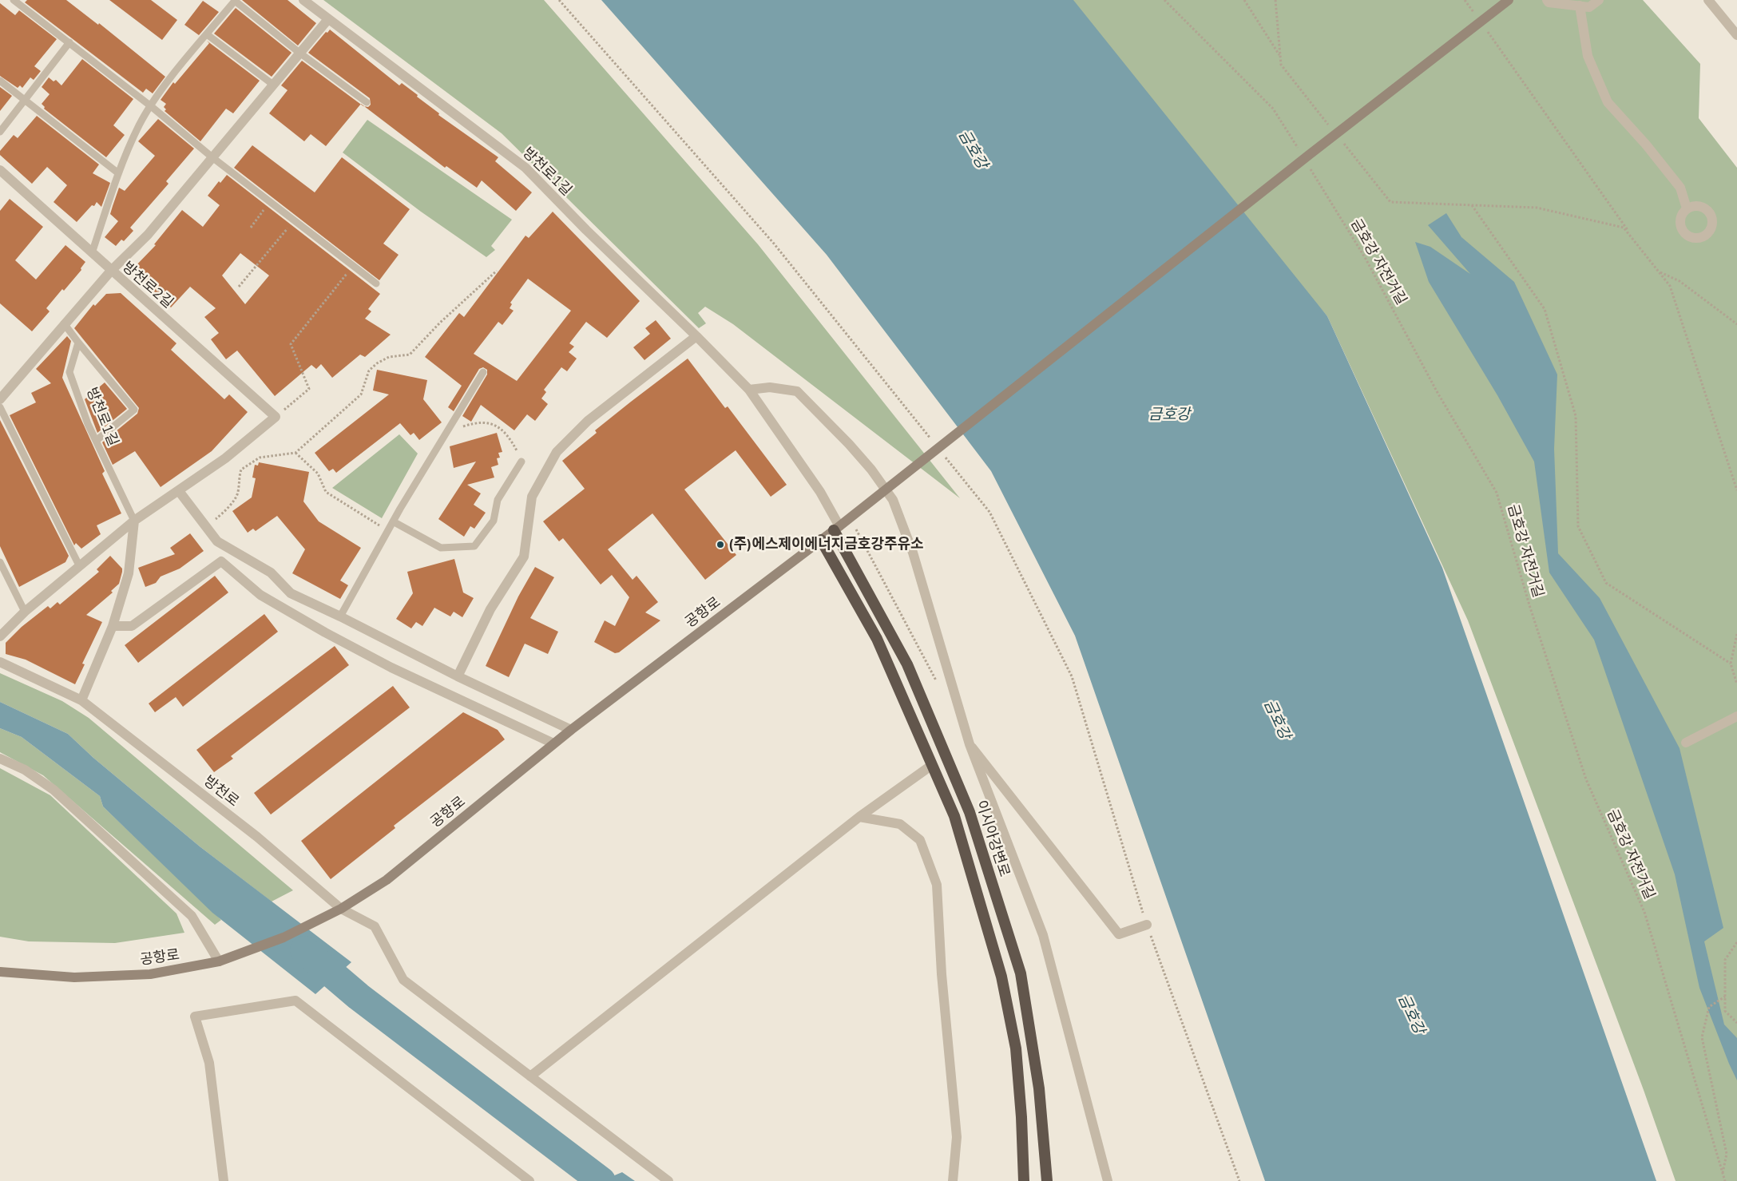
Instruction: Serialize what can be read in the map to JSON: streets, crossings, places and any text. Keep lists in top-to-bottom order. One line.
{"streets":{"highway":["이시아강변로"],"main road":["공항로"],"street":["방천로1길","방천로2길","방천로"],"path":["금호강 자전거길"]},"crossings":[["방천로1길","공항로"],["방천로1길","이시아강변로"],["공항로","방천로"],["공항로","이시아강변로"]],"water":["금호강"],"places":["(주)에스제이에너지금호강주유소"]}
